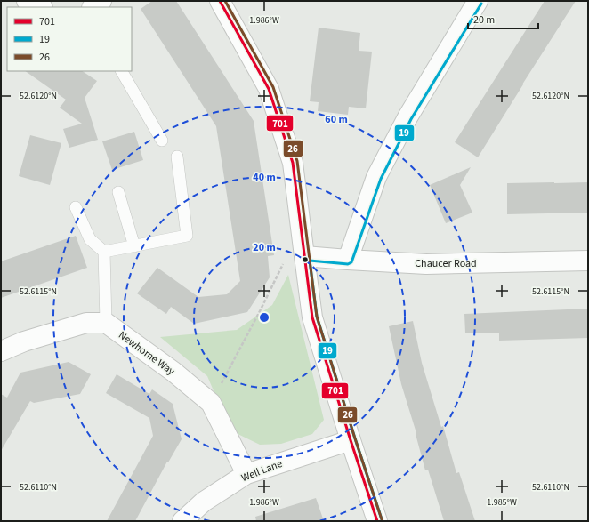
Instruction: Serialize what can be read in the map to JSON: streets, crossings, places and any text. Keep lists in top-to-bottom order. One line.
{"streets":{"street":["Chaucer Road","Newhome Way","Well Lane"]},"crossings":[["Newhome Way","Well Lane"]],"lines":["transit line 701","transit line 26","transit line 19"],"legend":["701","19","26"],"scale_bar":"20 m","coordinates":["1.986°W","52.6120°N","52.6115°N","52.6110°N","1.985°W"],"rings":["60 m","40 m","20 m"]}
